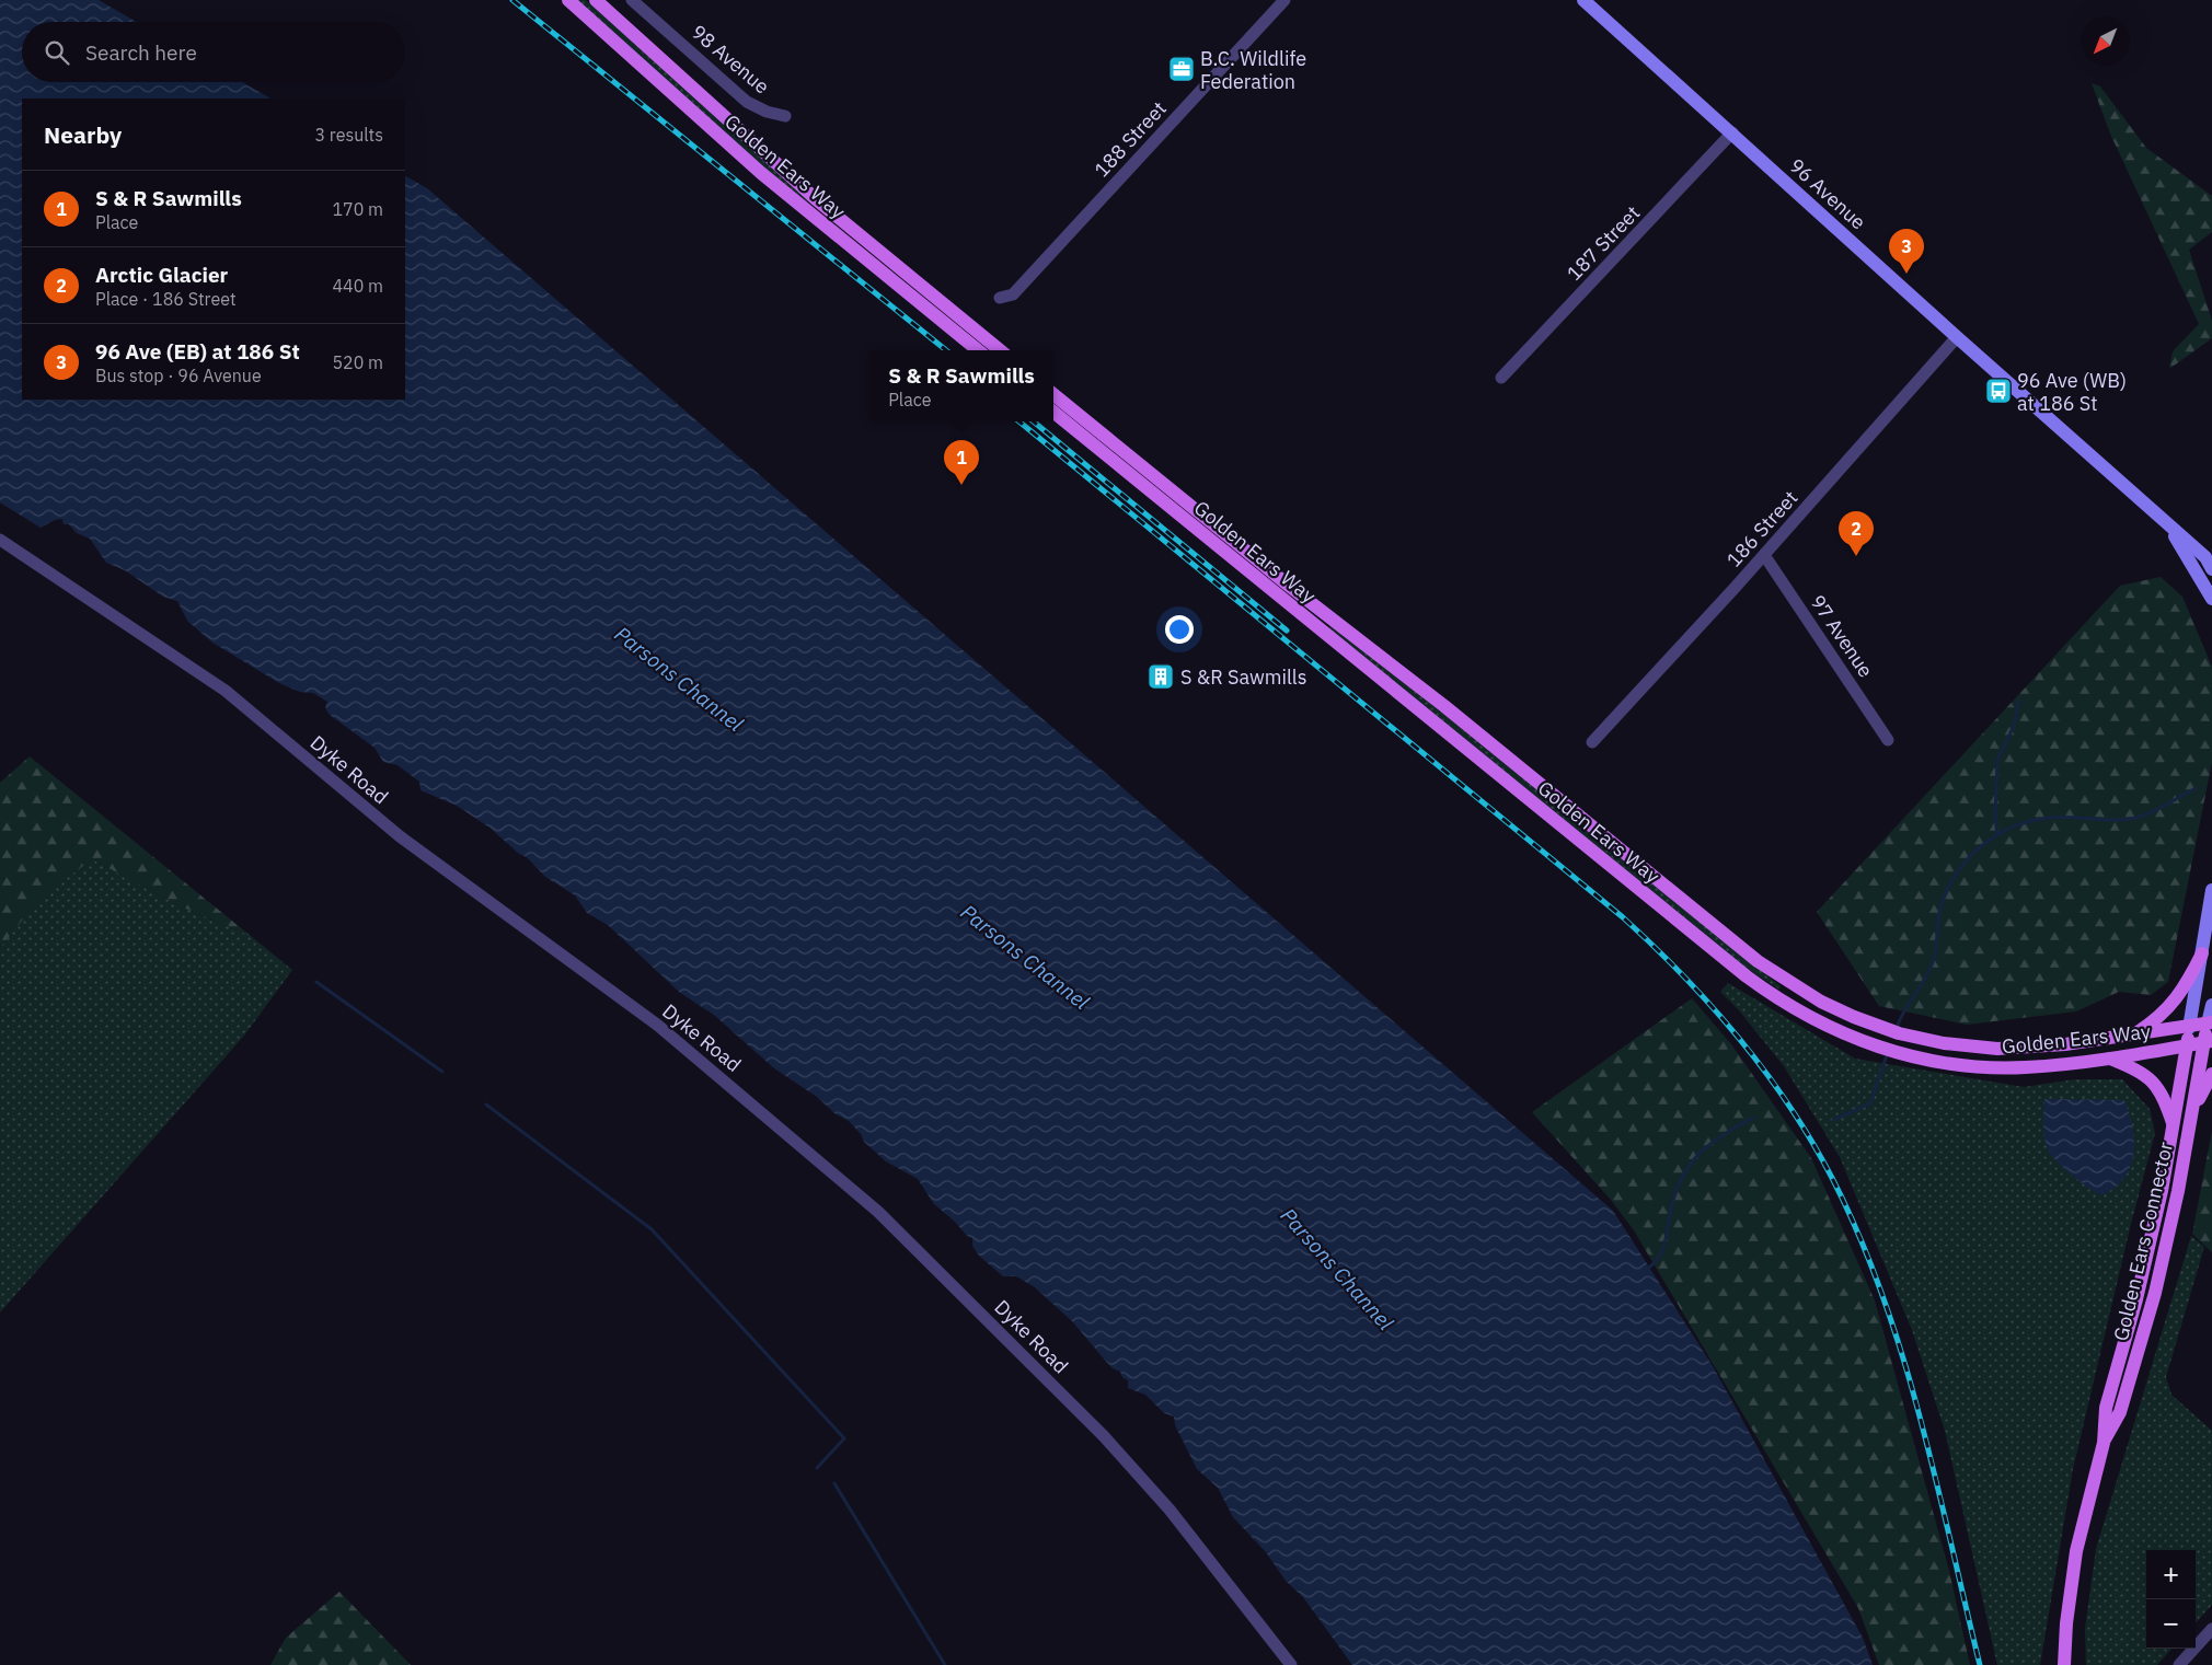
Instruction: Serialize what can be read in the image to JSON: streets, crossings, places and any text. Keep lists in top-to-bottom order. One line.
{"streets":{"main road":["Golden Ears Way","96 Avenue","Golden Ears Connector"],"street":["98 Avenue","188 Street","187 Street","186 Street","97 Avenue","Dyke Road"]},"crossings":[["Golden Ears Way","Golden Ears Connector"],["96 Avenue","187 Street"],["96 Avenue","186 Street"],["186 Street","97 Avenue"]],"water":["Parsons Channel"],"places":{"office":["B.C. Wildlife Federation"],"bus stop":["96 Ave (WB) at 186 St"],"building":["S &R Sawmills"]},"north":"bottom left","page":{"search":"Search here","heading":["Nearby","3 results"],"list":[{"mark":"1","name":"S & R Sawmills","note":"Place","value":"170 m"},{"mark":"2","name":"Arctic Glacier","note":"Place · 186 Street","value":"440 m"},{"mark":"3","name":"96 Ave (EB) at 186 St","note":"Bus stop · 96 Avenue","value":"520 m"}],"pins":["3","1","2"],"popup":["S & R Sawmills","Place"],"map_buttons":["+","−"]}}
